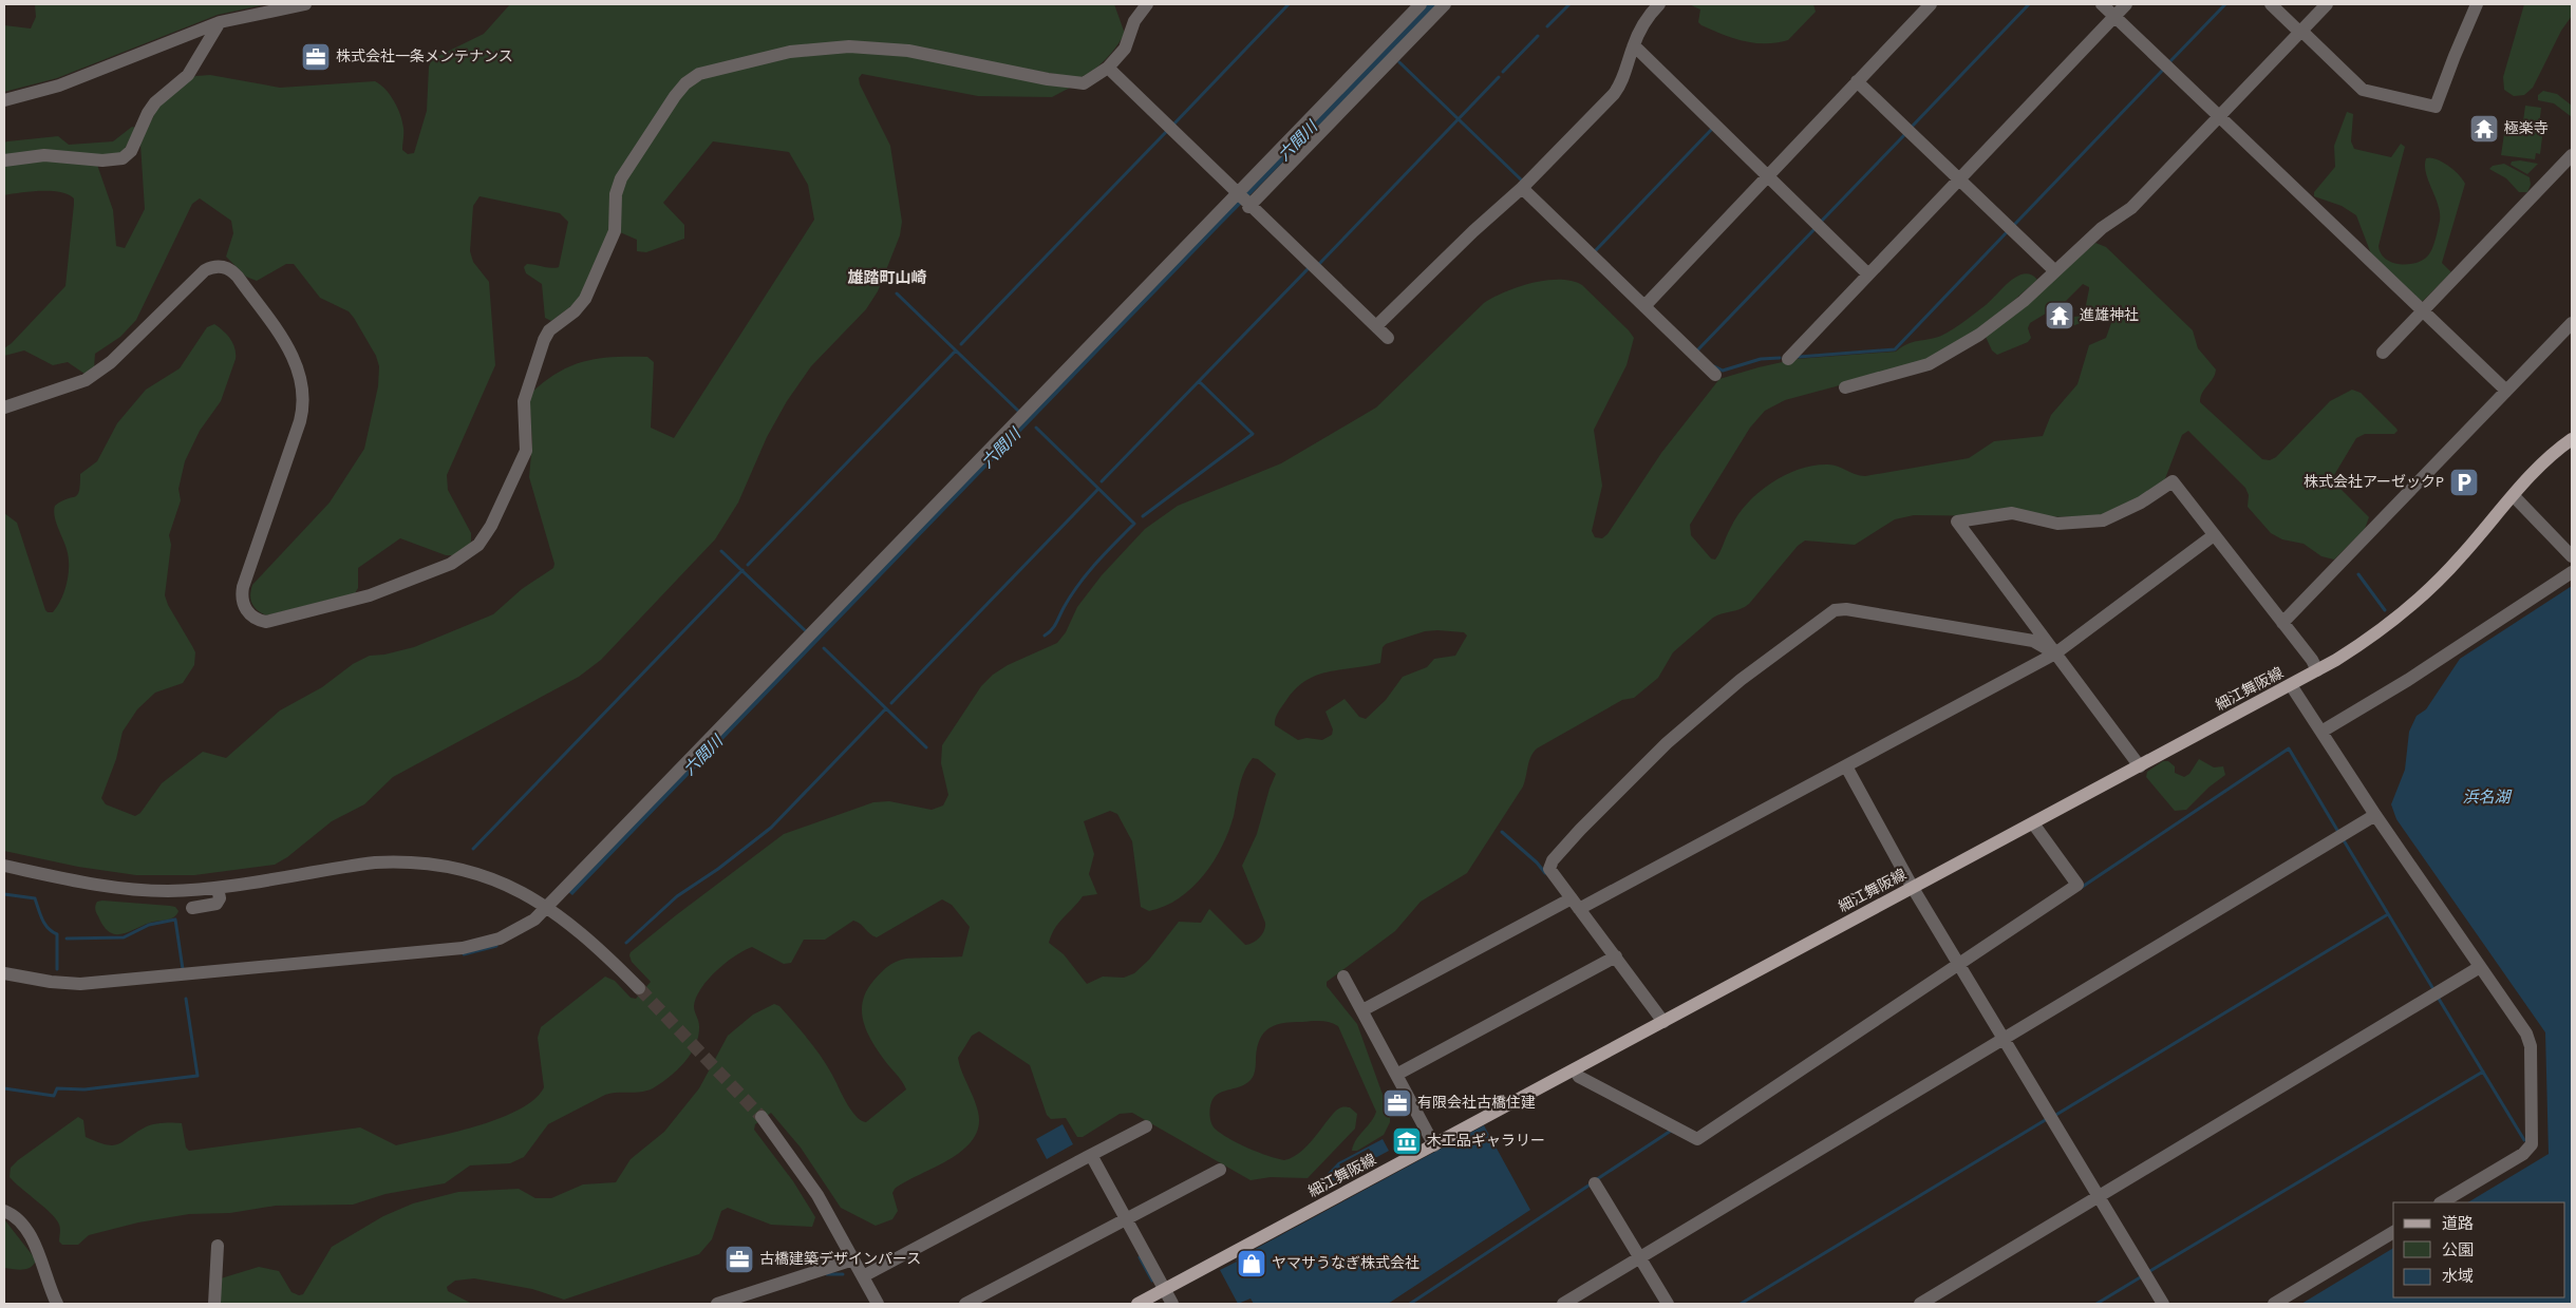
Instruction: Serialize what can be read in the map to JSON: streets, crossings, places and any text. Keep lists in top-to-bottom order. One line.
{"streets":{"main road":["細江舞阪線"]},"districts":["雄踏町山崎"],"water":["六間川","浜名湖"],"places":{"office":["株式会社一条メンテナンス","有限会社古橋住建","古橋建築デザインパース"],"temple":["極楽寺","進雄神社"],"parking":["株式会社アーゼックP"],"museum":["木工品ギャラリー"],"shop":["ヤマサうなぎ株式会社"]},"legend":["道路","公園","水域"]}
